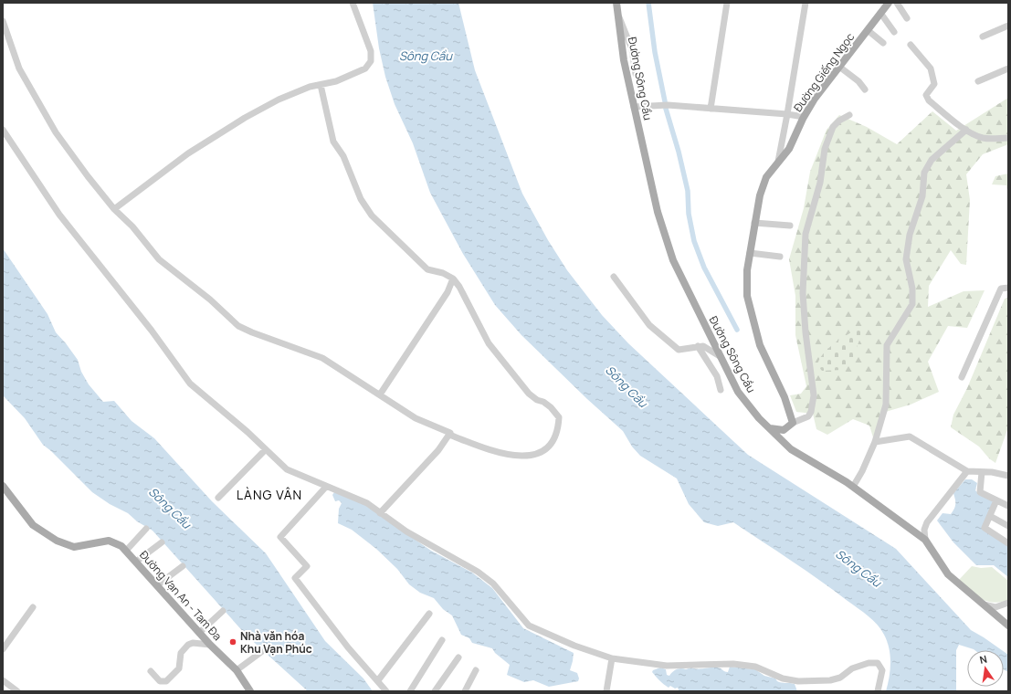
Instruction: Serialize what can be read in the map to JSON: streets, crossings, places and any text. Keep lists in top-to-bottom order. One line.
{"streets":{"main road":["Đường Giếng Ngọc","Đường Sông Cầu","Đường Vạn An - Tam Đa"]},"districts":["LÀNG VÂN"],"water":["Sông Cầu"],"places":["Nhà văn hóa Khu Vạn Phúc"],"north":"top"}
